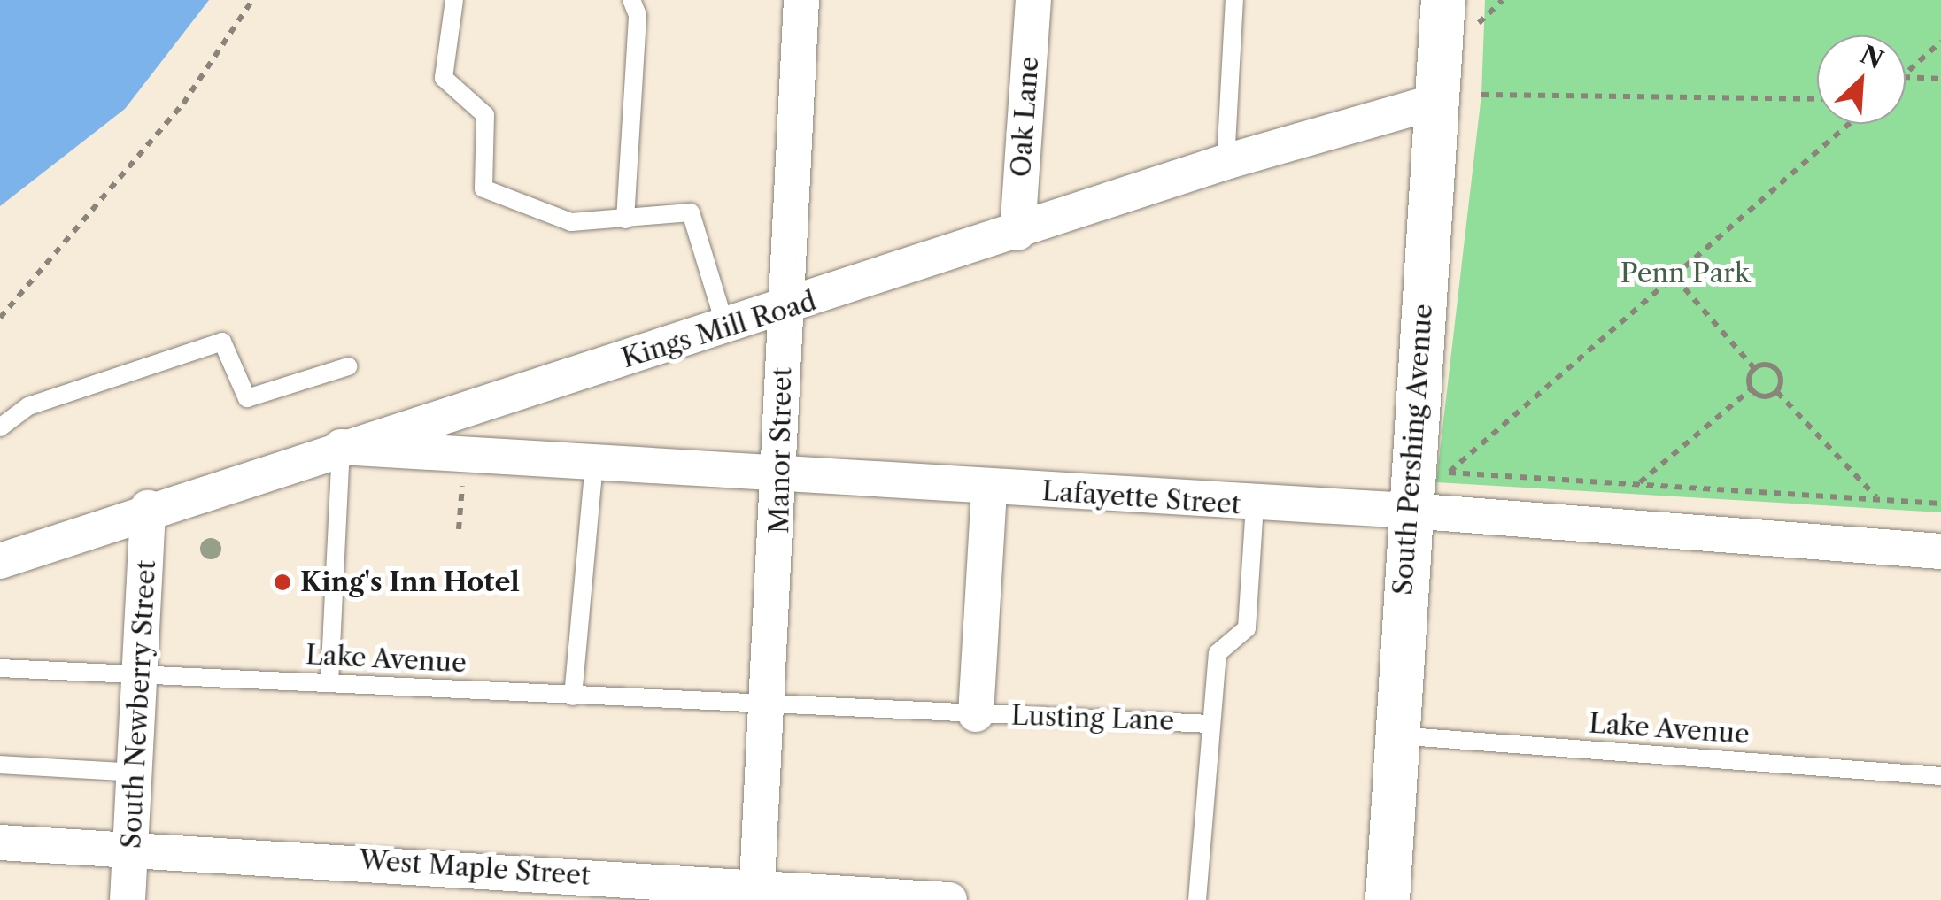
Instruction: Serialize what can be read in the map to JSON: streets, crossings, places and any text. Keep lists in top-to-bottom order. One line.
{"streets":{"street":["Oak Lane","Kings Mill Road","South Pershing Avenue","Manor Street","Lafayette Street","South Newberry Street","Lusting Lane","West Maple Street"],"lane":["Lake Avenue"]},"crossings":[["Oak Lane","Kings Mill Road"],["Kings Mill Road","South Pershing Avenue"],["Kings Mill Road","Manor Street"],["Kings Mill Road","Lafayette Street"],["Kings Mill Road","South Newberry Street"],["South Pershing Avenue","Lafayette Street"],["South Pershing Avenue","Lake Avenue"],["Manor Street","Lafayette Street"],["Manor Street","Lake Avenue"],["Manor Street","Lusting Lane"],["Manor Street","West Maple Street"],["Lafayette Street","Lusting Lane"],["Lake Avenue","South Newberry Street"],["Lake Avenue","Lusting Lane"],["South Newberry Street","West Maple Street"]],"parks":["Penn Park"],"places":["King's Inn Hotel"],"north":"top right"}
